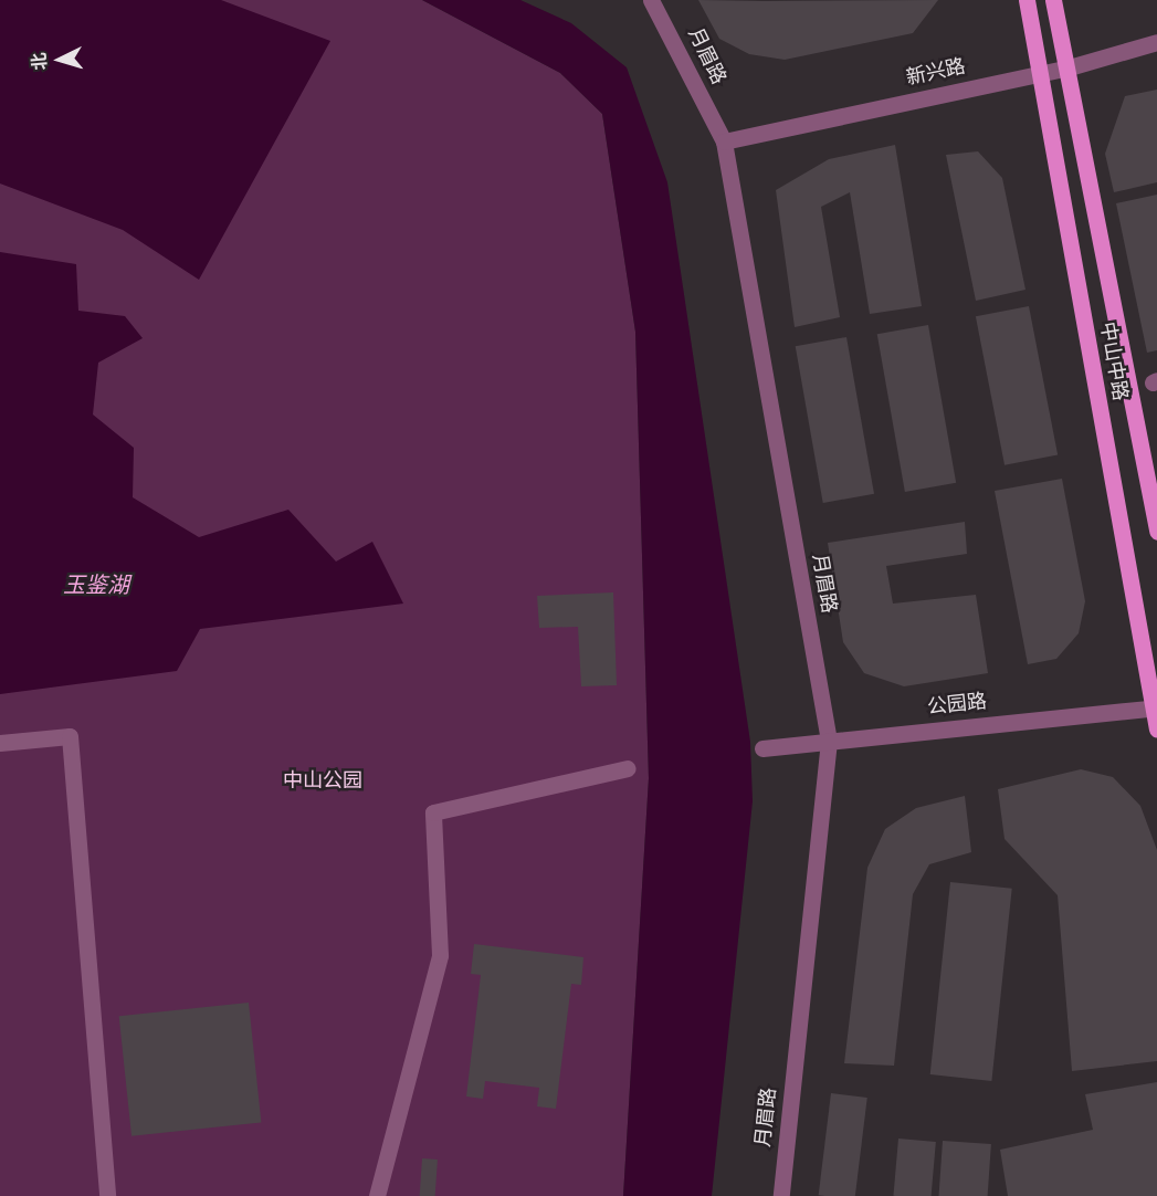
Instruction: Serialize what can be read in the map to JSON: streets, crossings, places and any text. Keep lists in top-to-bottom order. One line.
{"streets":{"main road":["中山中路"],"street":["月眉路","新兴路","公园路"]},"crossings":[["月眉路","新兴路"],["月眉路","公园路"],["新兴路","中山中路"],["中山中路","公园路"]],"water":["玉鉴湖"],"parks":["中山公园"],"north":"left"}
